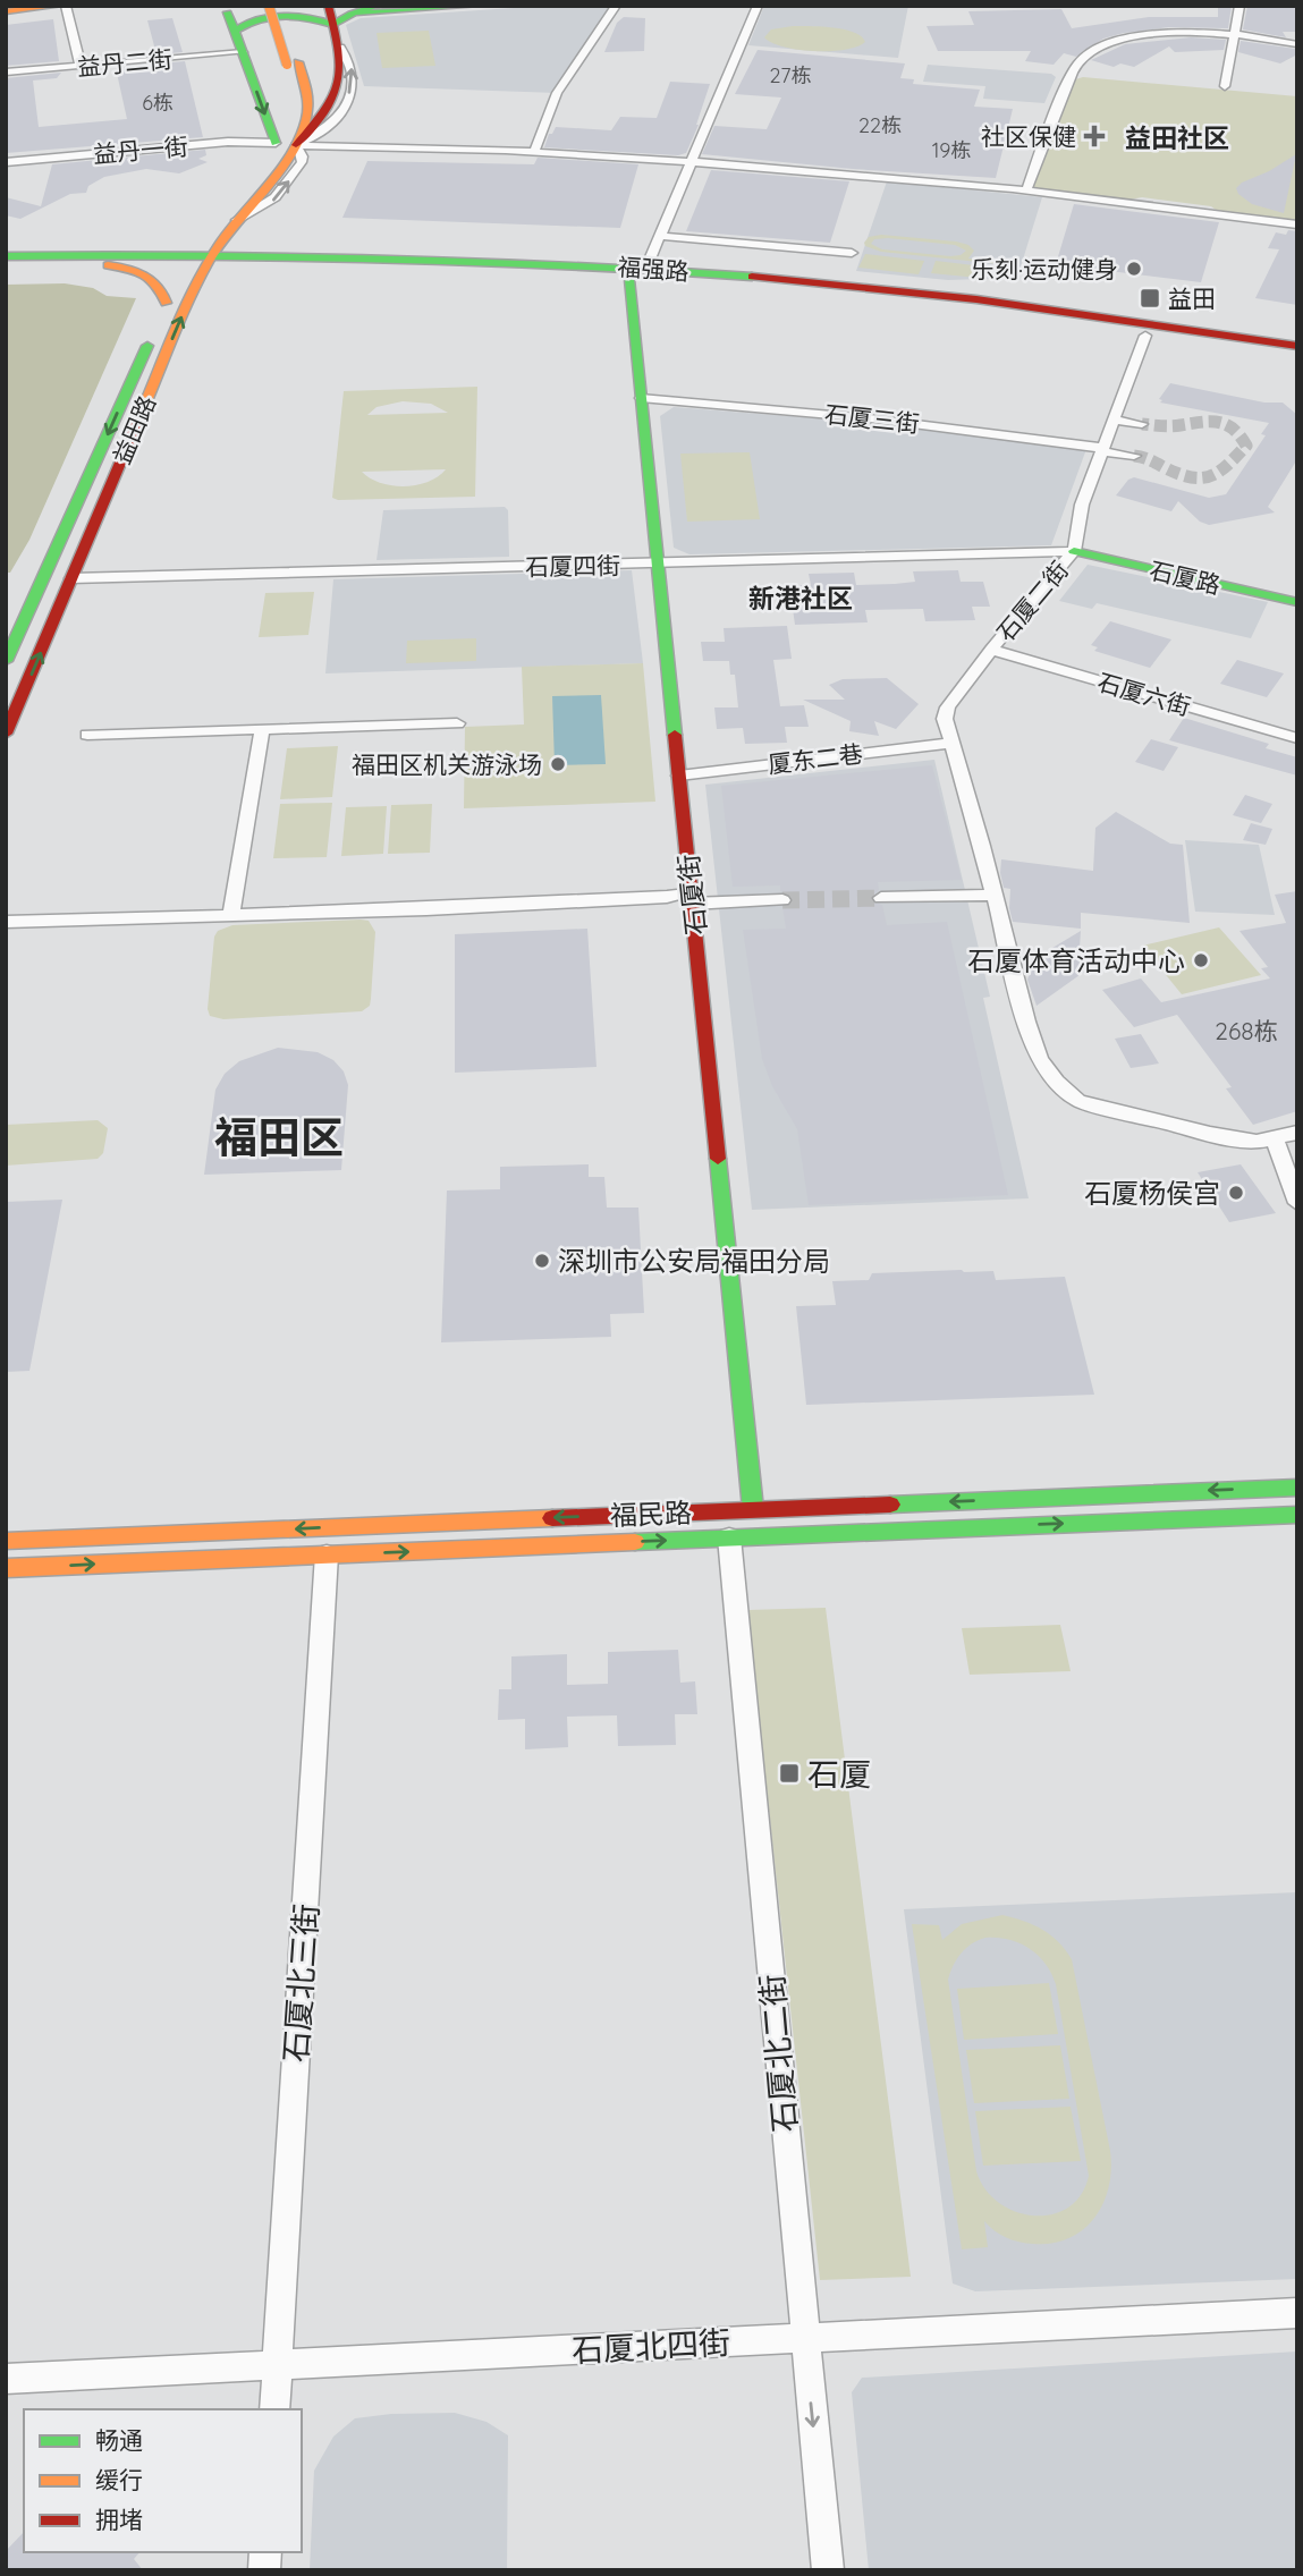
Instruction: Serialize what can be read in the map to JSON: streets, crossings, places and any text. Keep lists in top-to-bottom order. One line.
{"streets":{"main road":["福强路","益田路","石厦路","石厦街","福民路"],"street":["益丹二街","益丹一街","石厦三街","石厦四街","石厦二街","石厦六街","厦东二巷","石厦北三街","石厦北二街","石厦北四街"]},"crossings":[["益丹一街","益田路"],["福强路","益田路"],["福强路","石厦街"],["石厦三街","石厦街"],["益田路","石厦四街"],["石厦四街","石厦路"],["石厦四街","石厦二街"],["石厦四街","石厦街"],["石厦路","石厦二街"],["石厦二街","石厦六街"],["石厦二街","厦东二巷"],["厦东二巷","石厦街"],["石厦街","福民路"],["福民路","石厦北三街"],["福民路","石厦北二街"],["石厦北三街","石厦北四街"],["石厦北二街","石厦北四街"]],"districts":["益田社区","新港社区","福田区"],"places":{"health":["社区保健"],"other":["乐刻·运动健身","福田区机关游泳场","石厦体育活动中心","石厦杨侯宫","深圳市公安局福田分局"],"transit":["益田","石厦"]},"house_numbers":["27栋","6栋","22栋","19栋","268栋"],"legend":["畅通","缓行","拥堵"]}
